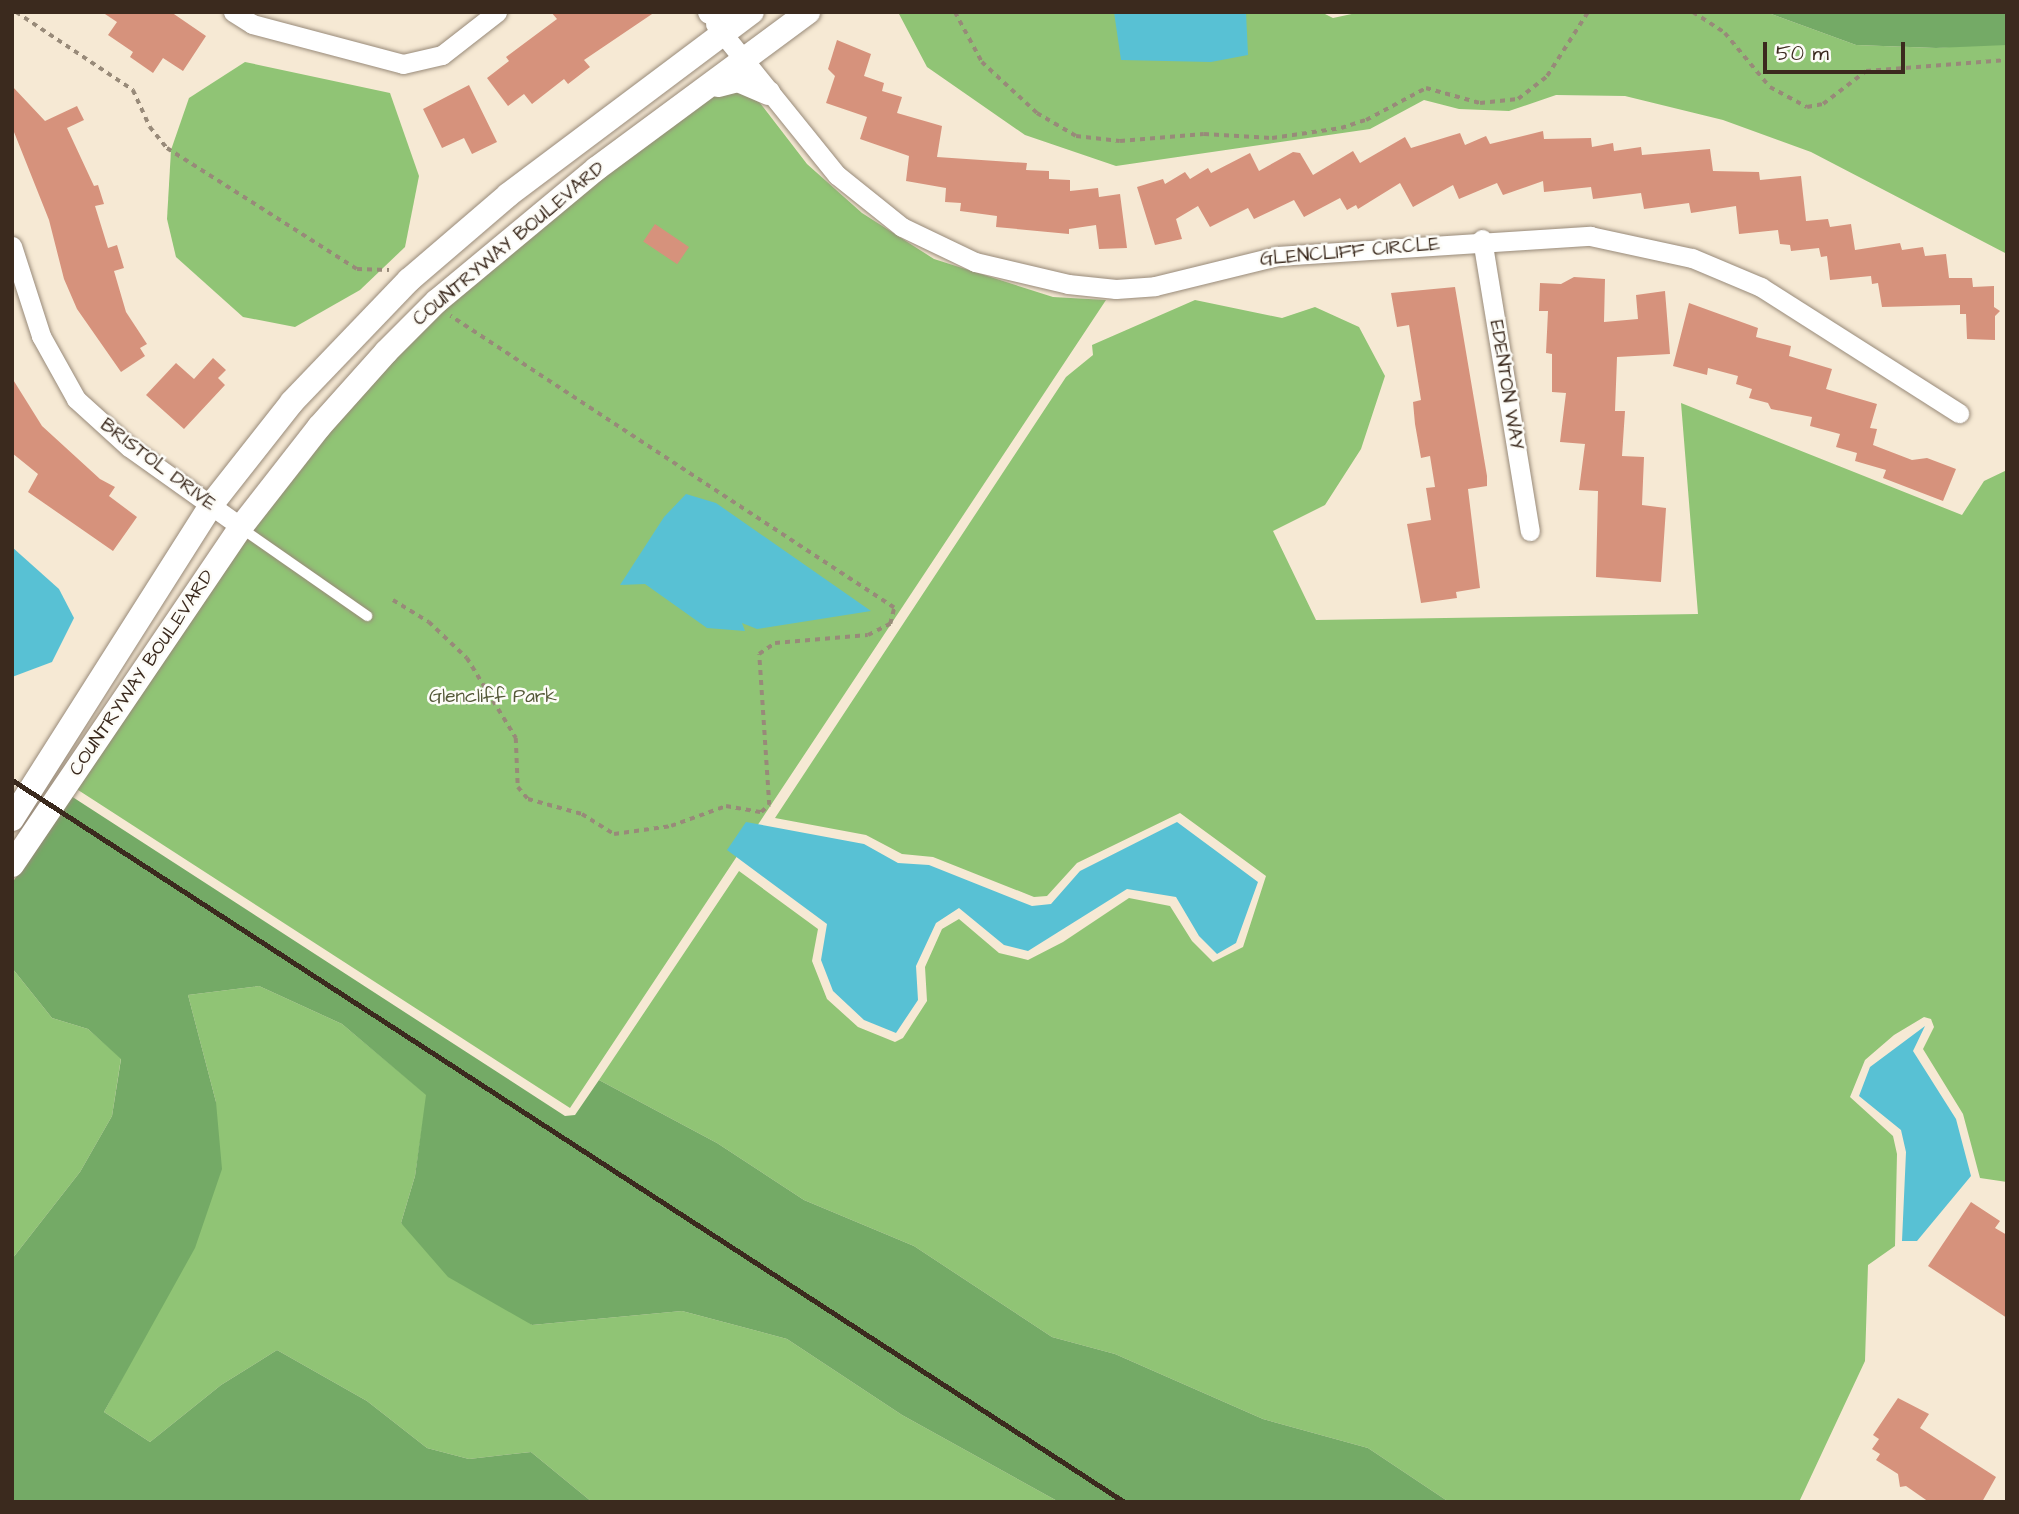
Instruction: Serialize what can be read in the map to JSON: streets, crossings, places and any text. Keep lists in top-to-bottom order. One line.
{"streets":{"street":["COUNTRYWAY BOULEVARD","GLENCLIFF CIRCLE","EDENTON WAY","BRISTOL DRIVE"]},"crossings":[["COUNTRYWAY BOULEVARD","GLENCLIFF CIRCLE"],["COUNTRYWAY BOULEVARD","BRISTOL DRIVE"],["GLENCLIFF CIRCLE","EDENTON WAY"]],"parks":["Glencliff Park"],"scale_bar":"50 m"}
